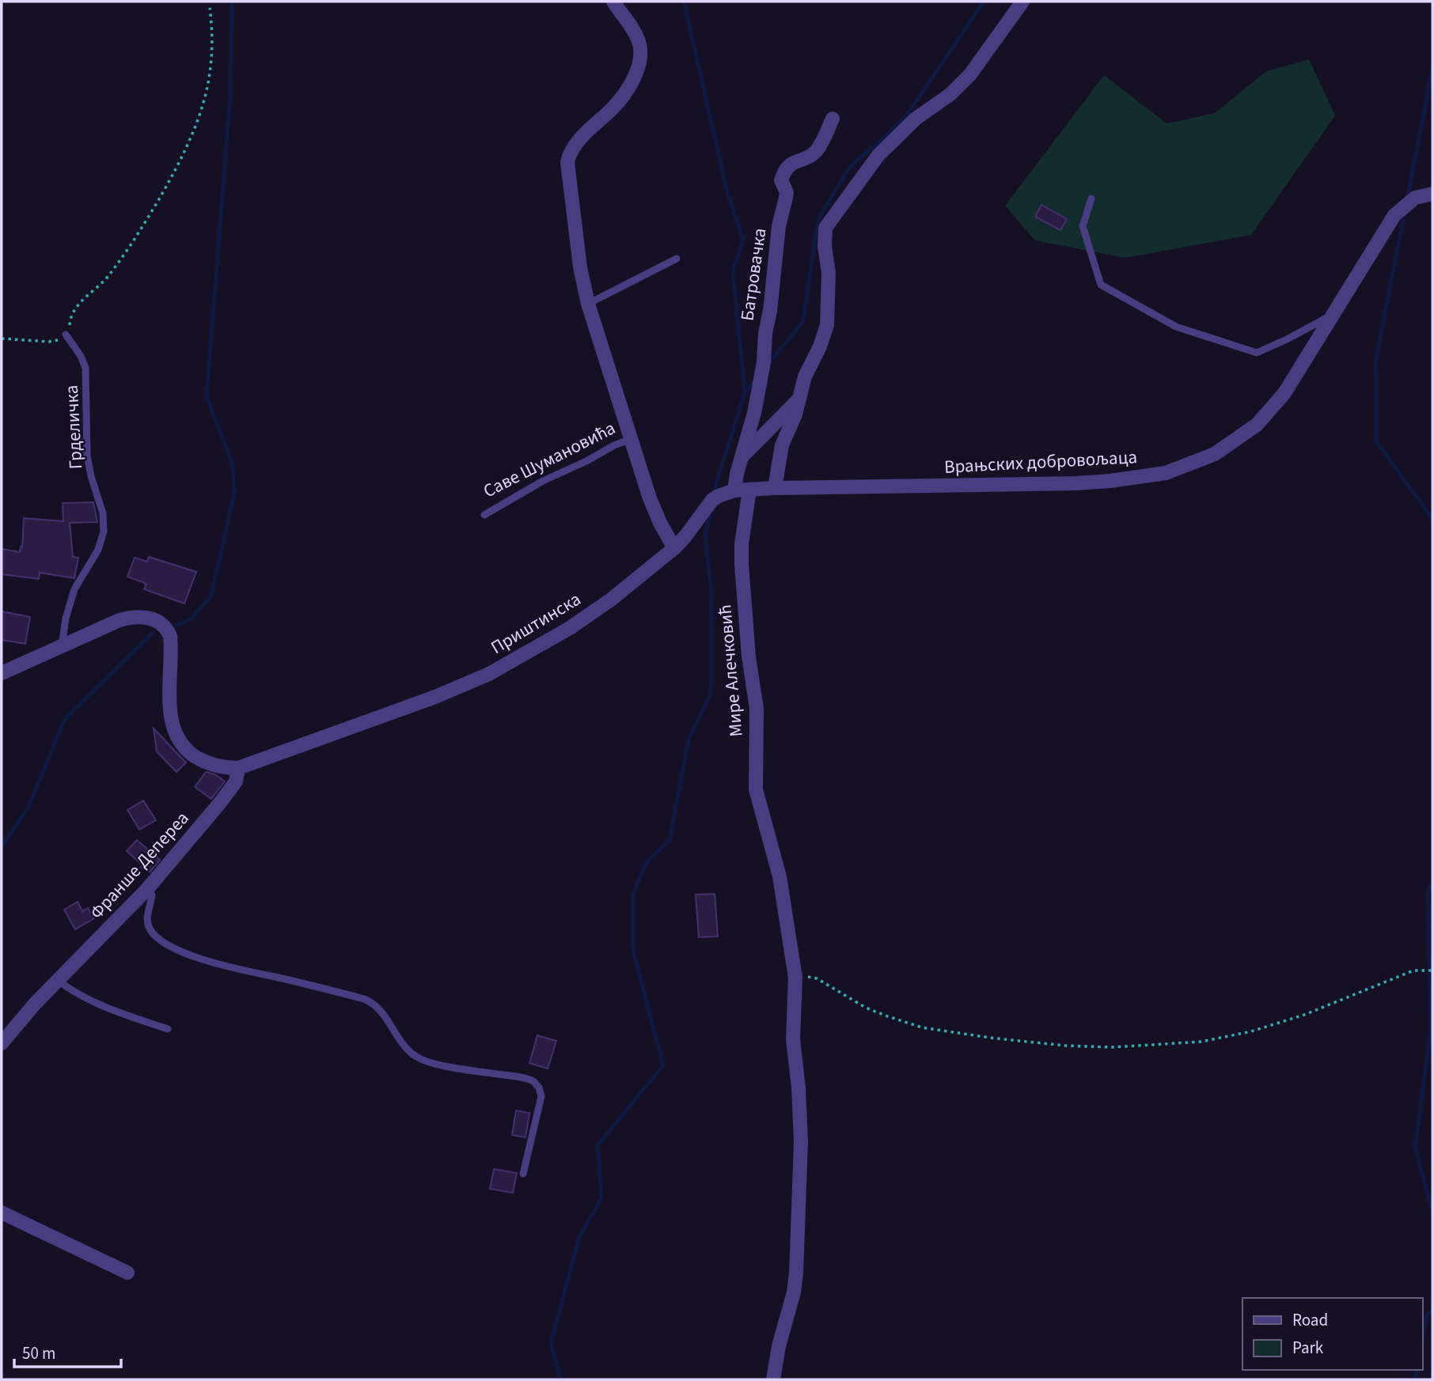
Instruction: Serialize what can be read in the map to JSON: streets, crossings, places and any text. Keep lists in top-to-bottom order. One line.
{"streets":{"street":["Батровачка","Саве Шумановића","Врањских добровољаца","Приштинска","Мире Алечковић","Франше Депереа"],"lane":["Грделичка"]},"crossings":[["Батровачка","Приштинска"],["Саве Шумановића","Приштинска"],["Врањских добровољаца","Приштинска"],["Врањских добровољаца","Мире Алечковић"],["Приштинска","Мире Алечковић"],["Приштинска","Франше Депереа"]],"legend":["Road","Park"],"scale_bar":"50 m"}
